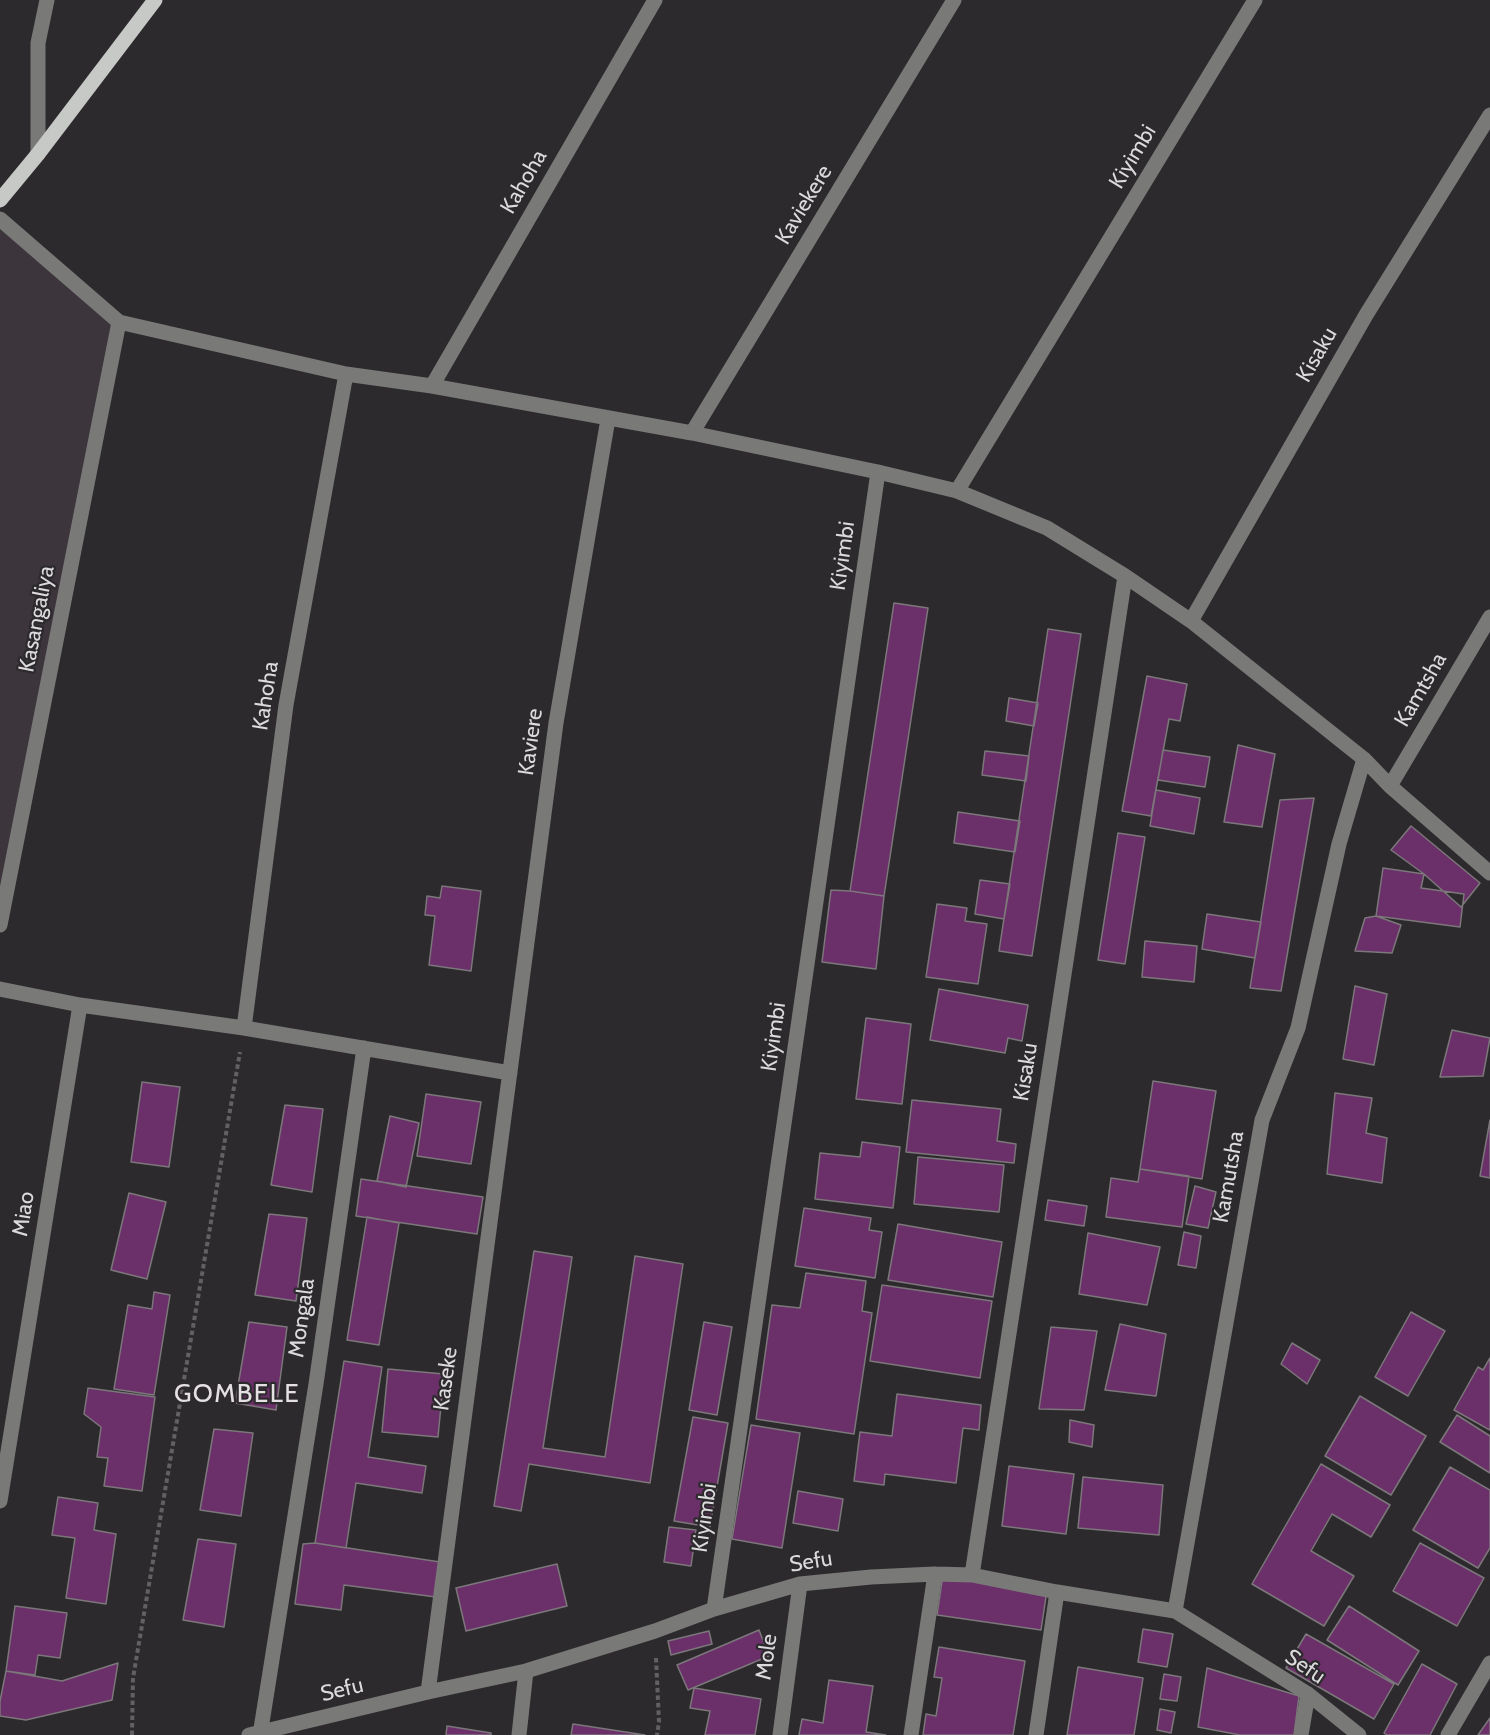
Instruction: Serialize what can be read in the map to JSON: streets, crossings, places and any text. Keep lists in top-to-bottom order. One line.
{"streets":{"street":["Kiyimbi","Kahoha","Kaviekere","Kisaku","Kasangaliya","Kamtsha","Kaviere","Kamutsha","Miao","Mongala","Kaseke","Sefu","Mole"]},"crossings":[["Kiyimbi","Sefu"],["Kisaku","Sefu"],["Kaviere","Kaseke"],["Kamutsha","Sefu"],["Mongala","Sefu"],["Kaseke","Sefu"],["Sefu","Mole"]],"districts":["GOMBELE"]}
